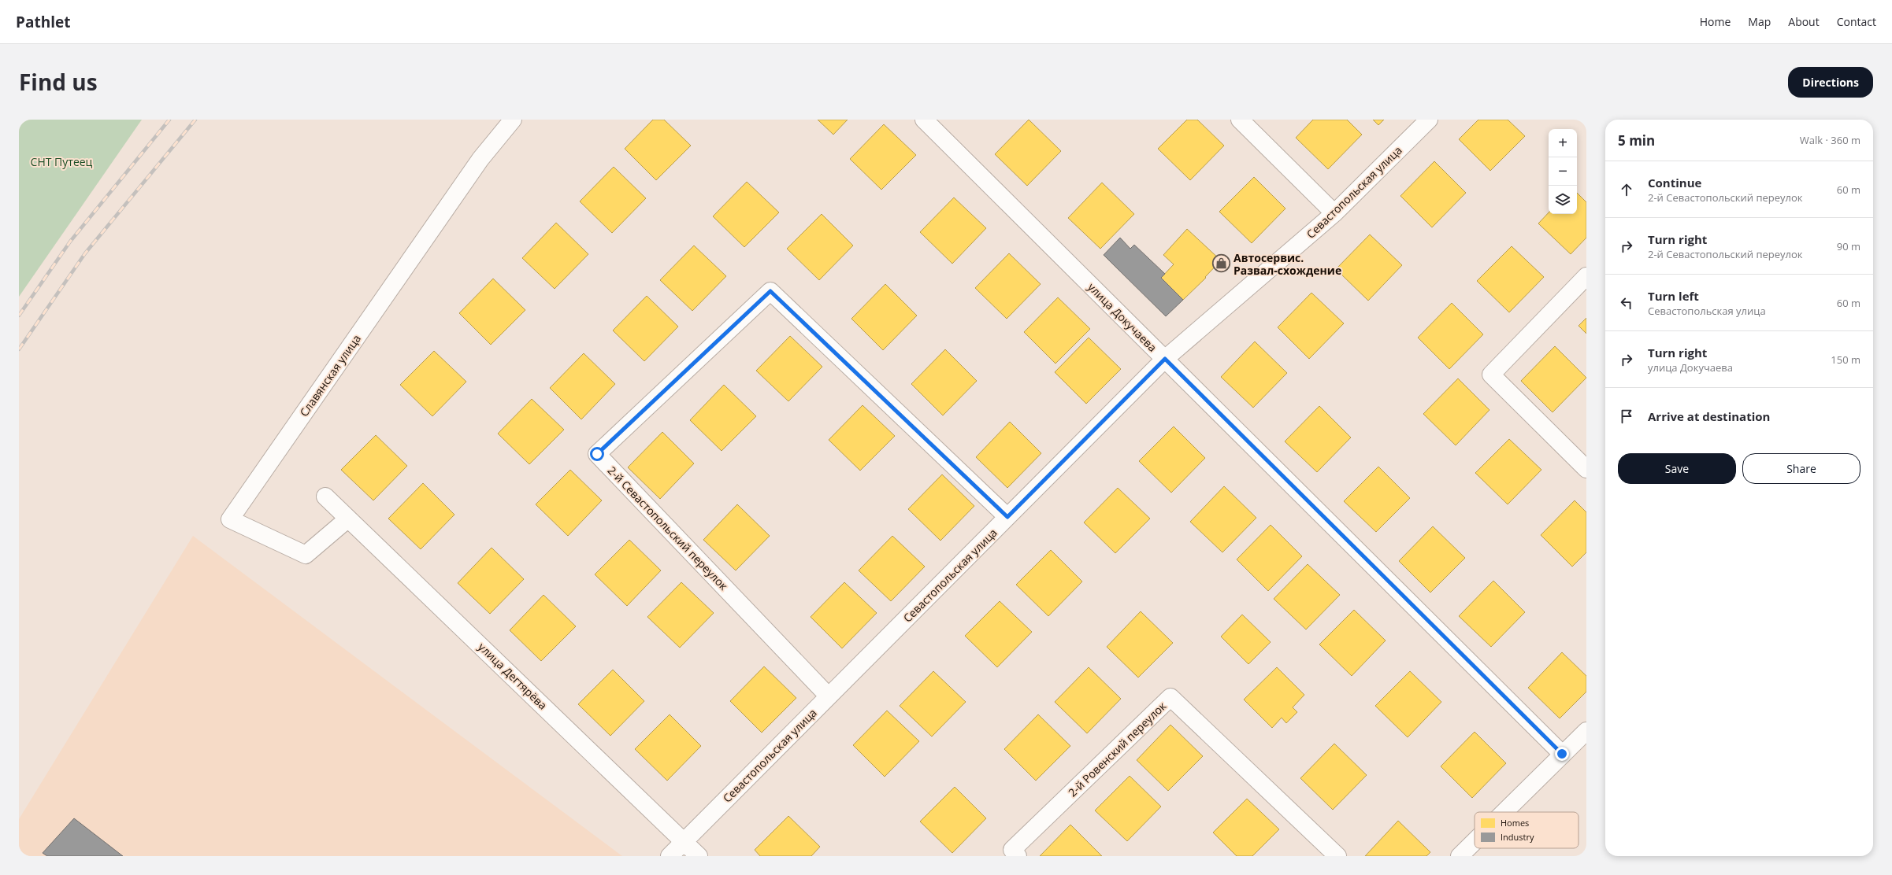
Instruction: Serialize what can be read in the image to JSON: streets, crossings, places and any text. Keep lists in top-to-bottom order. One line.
{"streets":{"street":["Севастопольская улица","улица Докучаева","Славянская улица","2-й Севастопольский переулок","улица Дегтярёва","2-й Ровенский переулок"]},"crossings":[["Севастопольская улица","улица Докучаева"],["Севастопольская улица","2-й Севастопольский переулок"],["Севастопольская улица","улица Дегтярёва"],["Славянская улица","улица Дегтярёва"]],"parks":["СНТ Путеец"],"places":{"shop":["Автосервис. Развал-схождение"]},"legend":["Homes","Industry"],"page":{"header":"Pathlet","nav":["Home","Map","About","Contact"],"title":"Find us","buttons":["Directions",["Save","Share"]],"heading":["5 min","Walk · 360 m"],"map_buttons":["+","−"],"list":[["Continue","2-й Севастопольский переулок","60 m"],["Turn right","2-й Севастопольский переулок","90 m"],["Turn left","Севастопольская улица","60 m"],["Turn right","улица Докучаева","150 m"],"Arrive at destination"]}}
